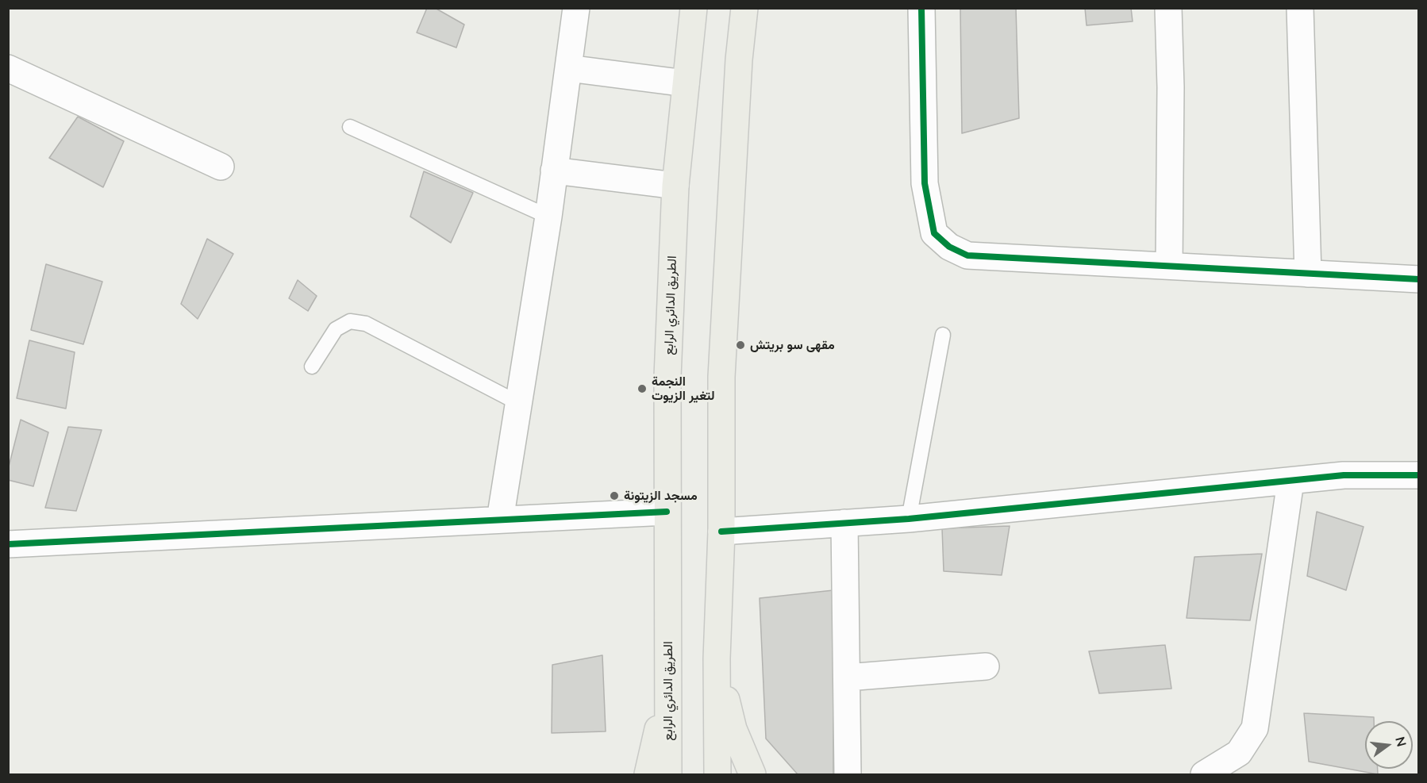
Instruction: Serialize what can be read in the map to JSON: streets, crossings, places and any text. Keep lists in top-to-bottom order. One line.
{"streets":{"main road":["الطريق الدائري الرابع"]},"places":["مقهى سو بريتش","النجمة لتغير الزيوت","مسجد الزيتونة"],"north":"right"}
